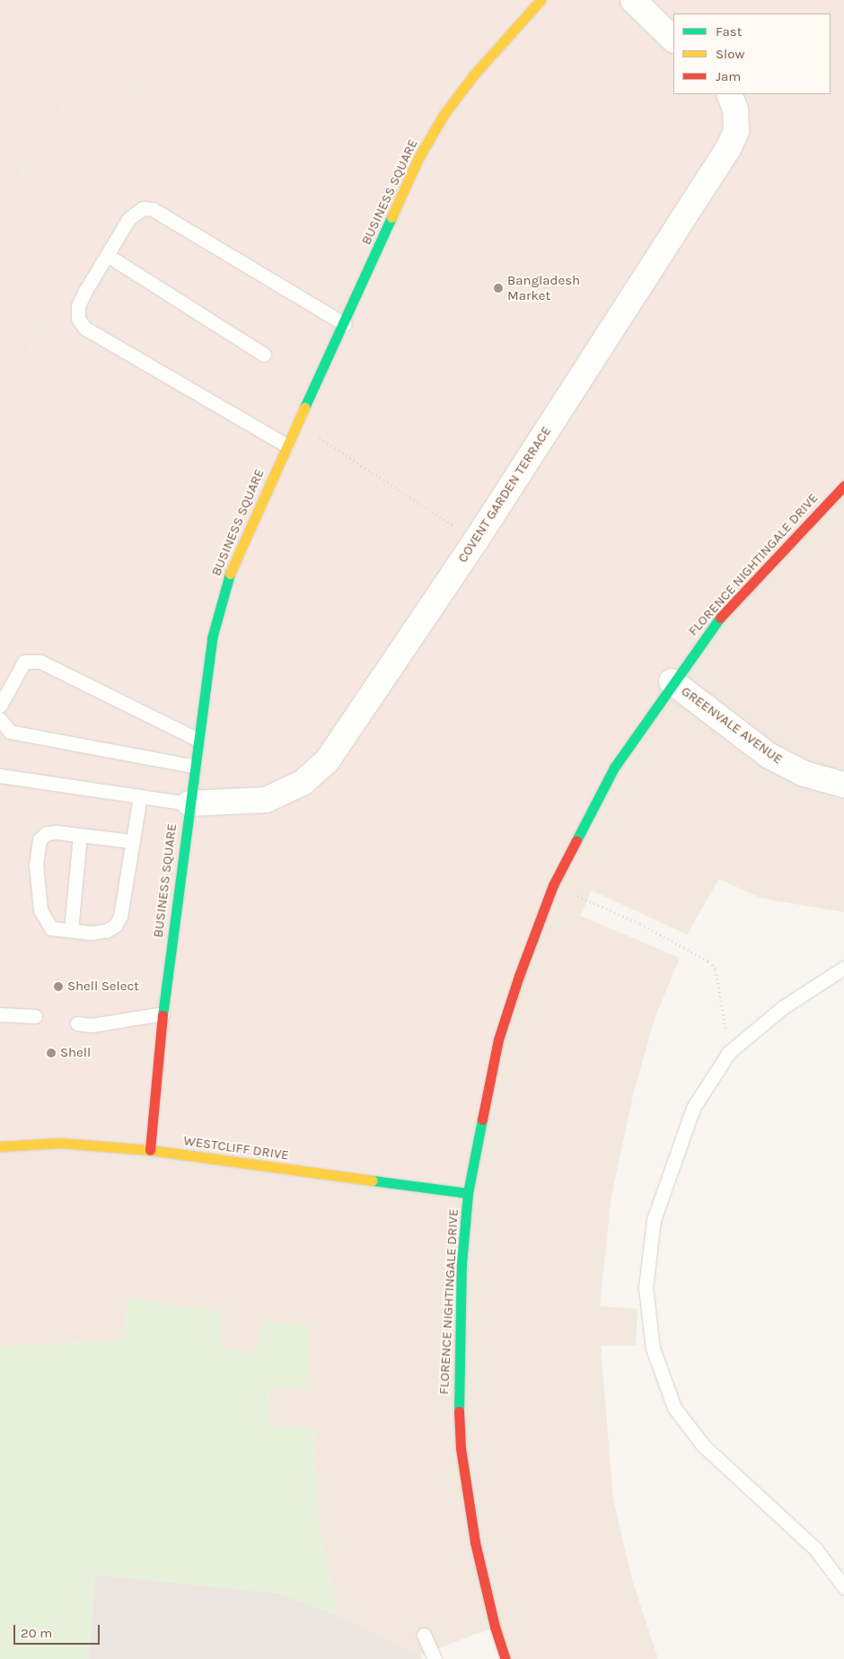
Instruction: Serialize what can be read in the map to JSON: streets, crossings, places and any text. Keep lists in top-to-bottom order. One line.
{"streets":{"street":["BUSINESS SQUARE","COVENT GARDEN TERRACE","FLORENCE NIGHTINGALE DRIVE","GREENVALE AVENUE","WESTCLIFF DRIVE"]},"crossings":[["BUSINESS SQUARE","COVENT GARDEN TERRACE"],["BUSINESS SQUARE","WESTCLIFF DRIVE"],["FLORENCE NIGHTINGALE DRIVE","GREENVALE AVENUE"],["FLORENCE NIGHTINGALE DRIVE","WESTCLIFF DRIVE"]],"places":["Bangladesh Market","Shell Select","Shell"],"legend":["Fast","Slow","Jam"],"scale_bar":"20 m"}
